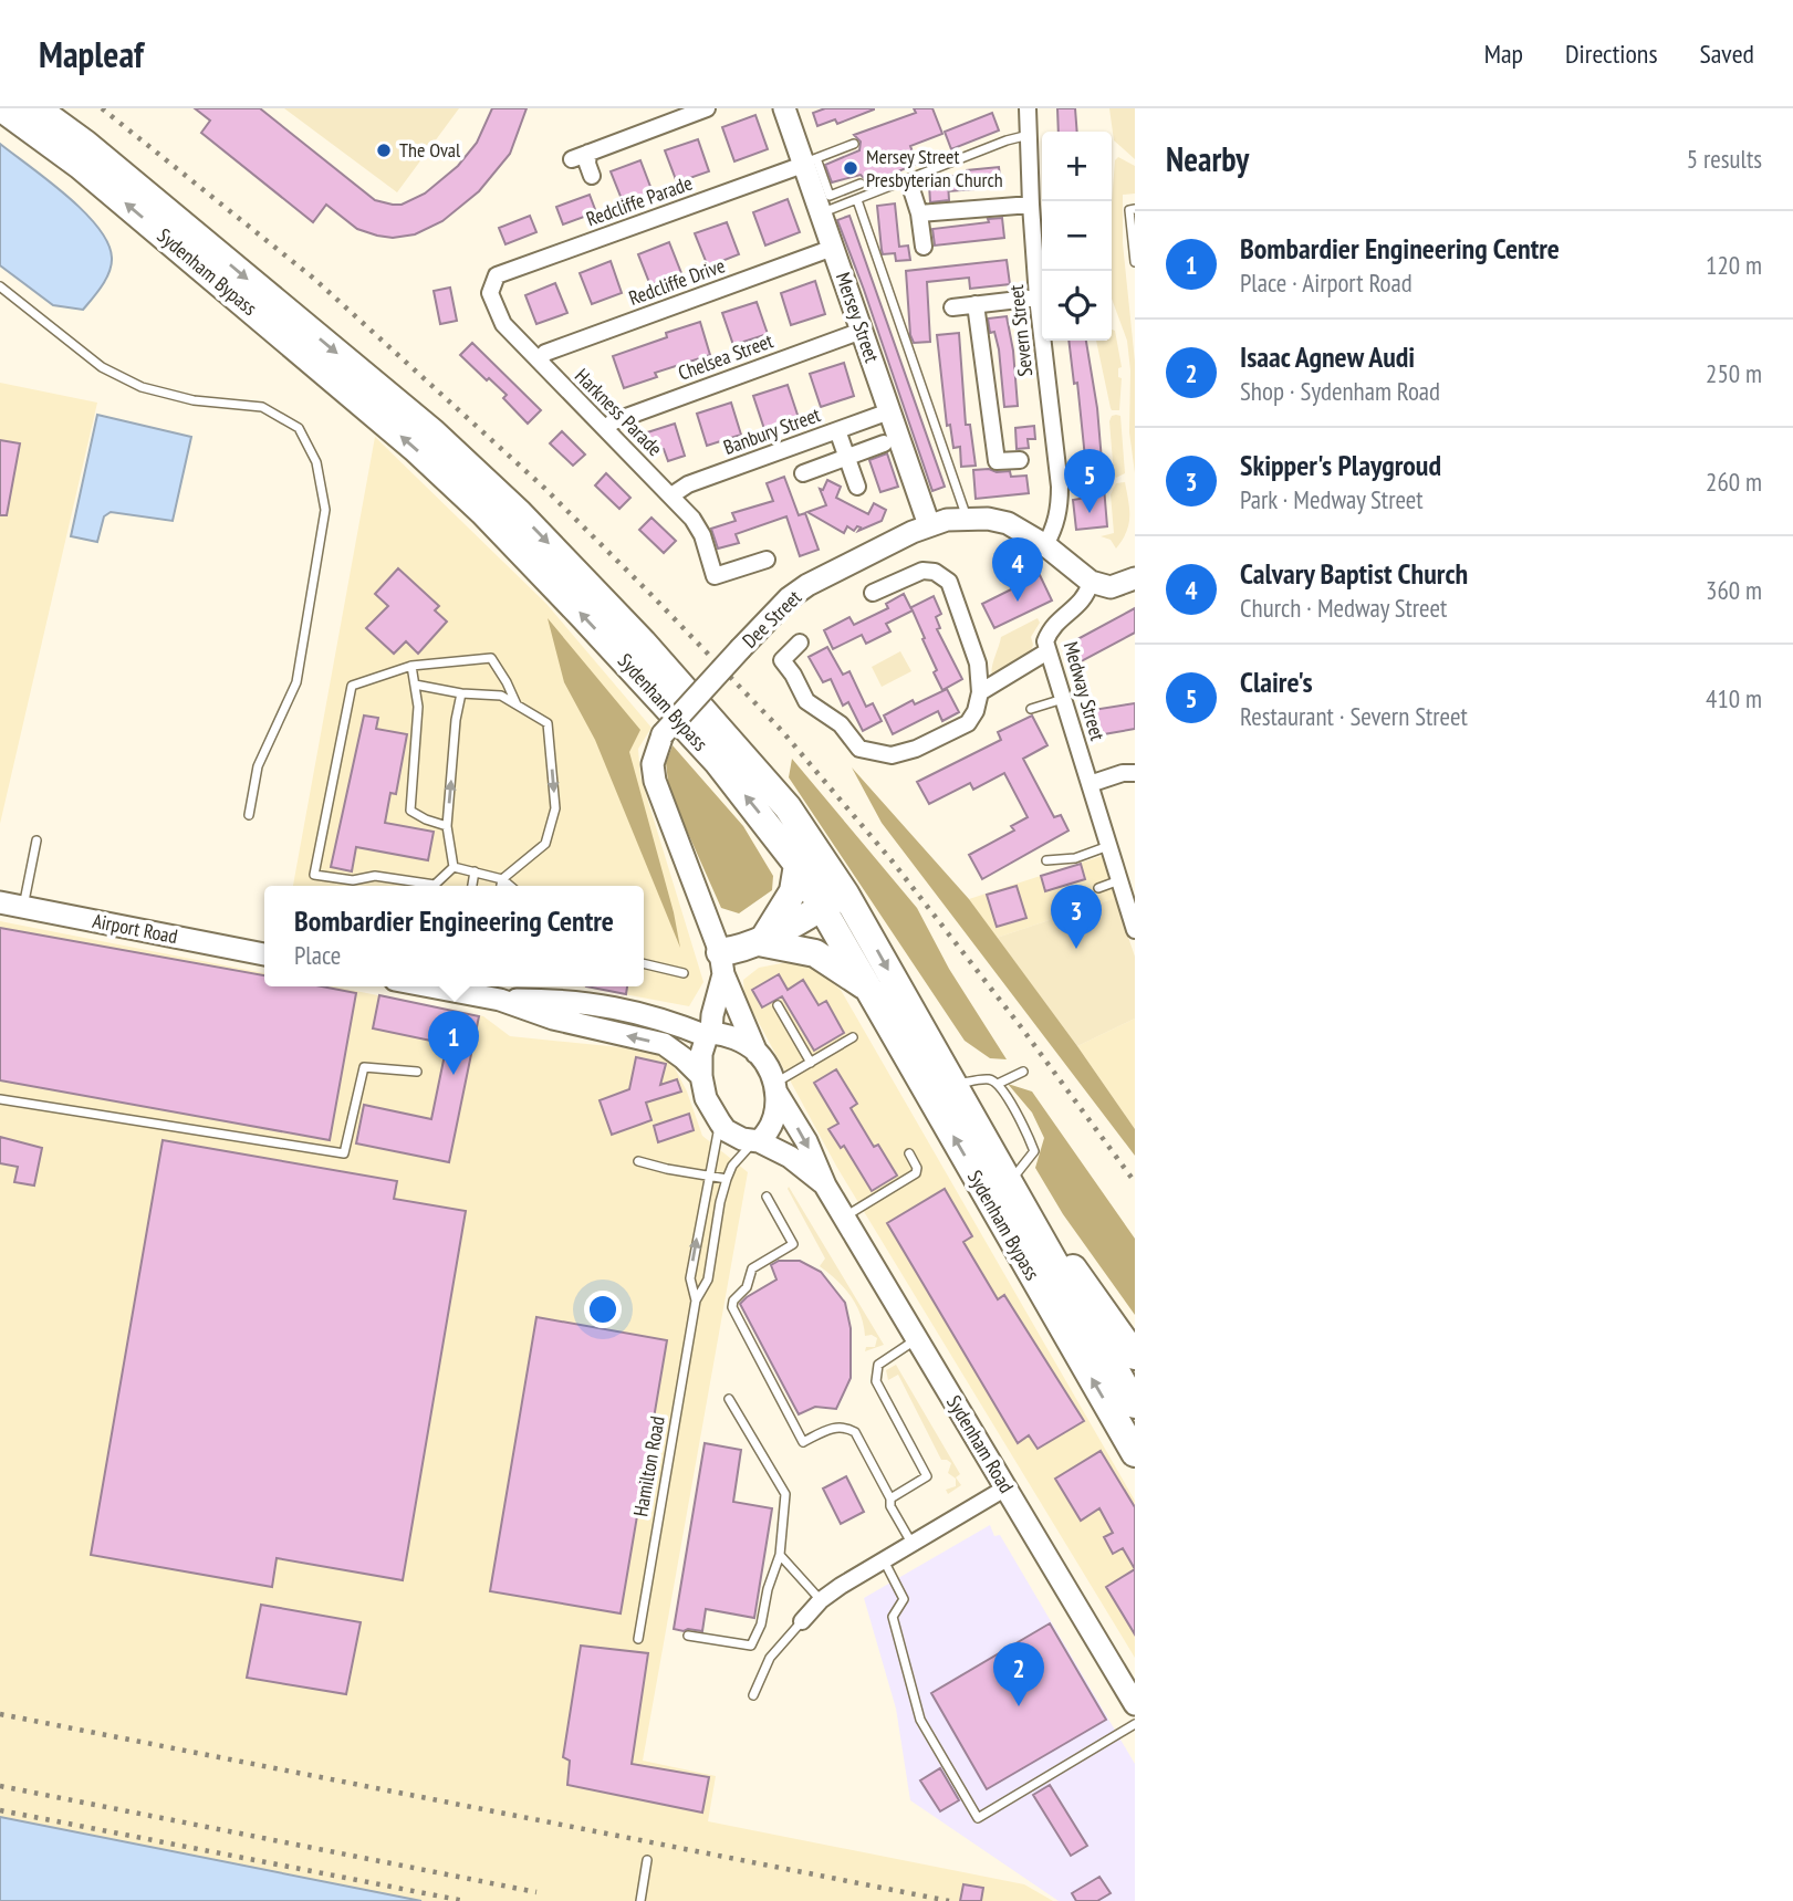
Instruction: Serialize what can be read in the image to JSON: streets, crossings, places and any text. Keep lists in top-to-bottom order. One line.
{"streets":{"highway":["Sydenham Bypass"],"street":["Redcliffe Parade","Redcliffe Drive","Mersey Street","Severn Street","Chelsea Street","Harkness Parade","Banbury Street","Dee Street","Medway Street","Airport Road","Sydenham Road"],"lane":["Hamilton Road"]},"crossings":[["Redcliffe Parade","Mersey Street"],["Redcliffe Parade","Harkness Parade"],["Redcliffe Drive","Mersey Street"],["Redcliffe Drive","Harkness Parade"],["Mersey Street","Chelsea Street"],["Mersey Street","Banbury Street"],["Mersey Street","Dee Street"],["Severn Street","Dee Street"],["Chelsea Street","Harkness Parade"],["Harkness Parade","Banbury Street"],["Dee Street","Medway Street"],["Dee Street","Sydenham Road"],["Dee Street","Hamilton Road"],["Sydenham Road","Hamilton Road"]],"places":["The Oval","Mersey Street Presbyterian Church"],"page":{"header":"Mapleaf","nav":["Map","Directions","Saved"],"heading":["Nearby","5 results"],"map_buttons":["+","−"],"list":[{"mark":"1","name":"Bombardier Engineering Centre","note":"Place · Airport Road","value":"120 m"},{"mark":"2","name":"Isaac Agnew Audi","note":"Shop · Sydenham Road","value":"250 m"},{"mark":"3","name":"Skipper's Playgroud","note":"Park · Medway Street","value":"260 m"},{"mark":"4","name":"Calvary Baptist Church","note":"Church · Medway Street","value":"360 m"},{"mark":"5","name":"Claire's","note":"Restaurant · Severn Street","value":"410 m"}],"pins":["5","4","3","1","2"],"popup":["Bombardier Engineering Centre","Place"]}}
